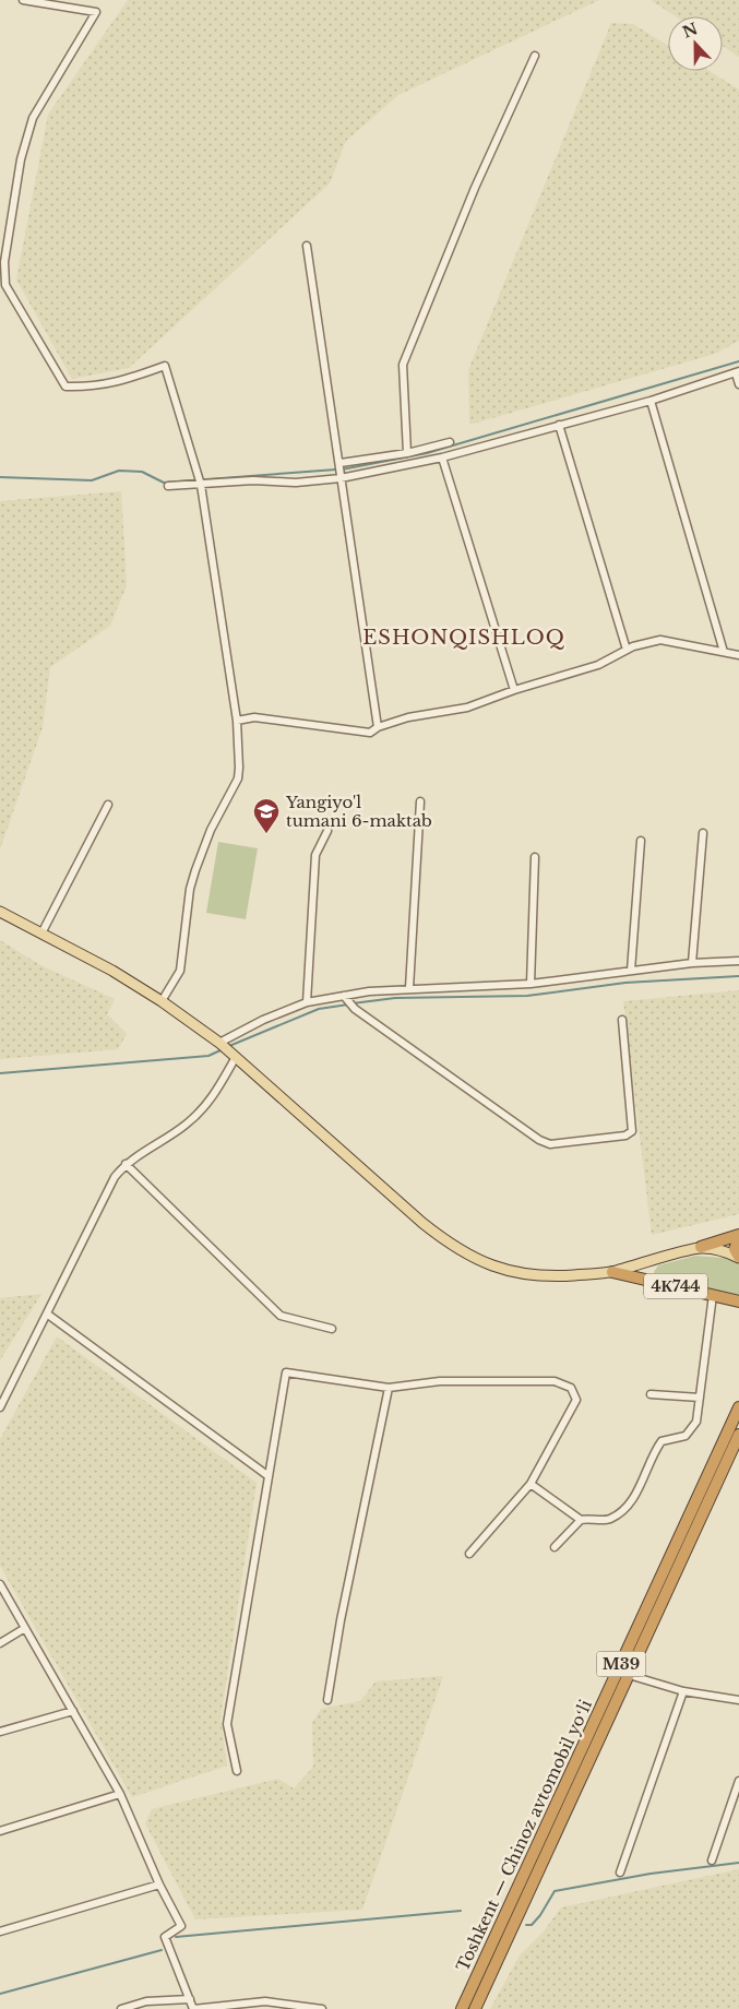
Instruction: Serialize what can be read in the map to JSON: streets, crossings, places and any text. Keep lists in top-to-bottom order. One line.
{"streets":{"highway":["4К744","M39","Toshkent — Chinoz avtomobil yoʻli"]},"districts":["ESHONQISHLOQ"],"places":{"school or university":["Yangiyo'l tumani 6-maktab"]},"north":"top"}
